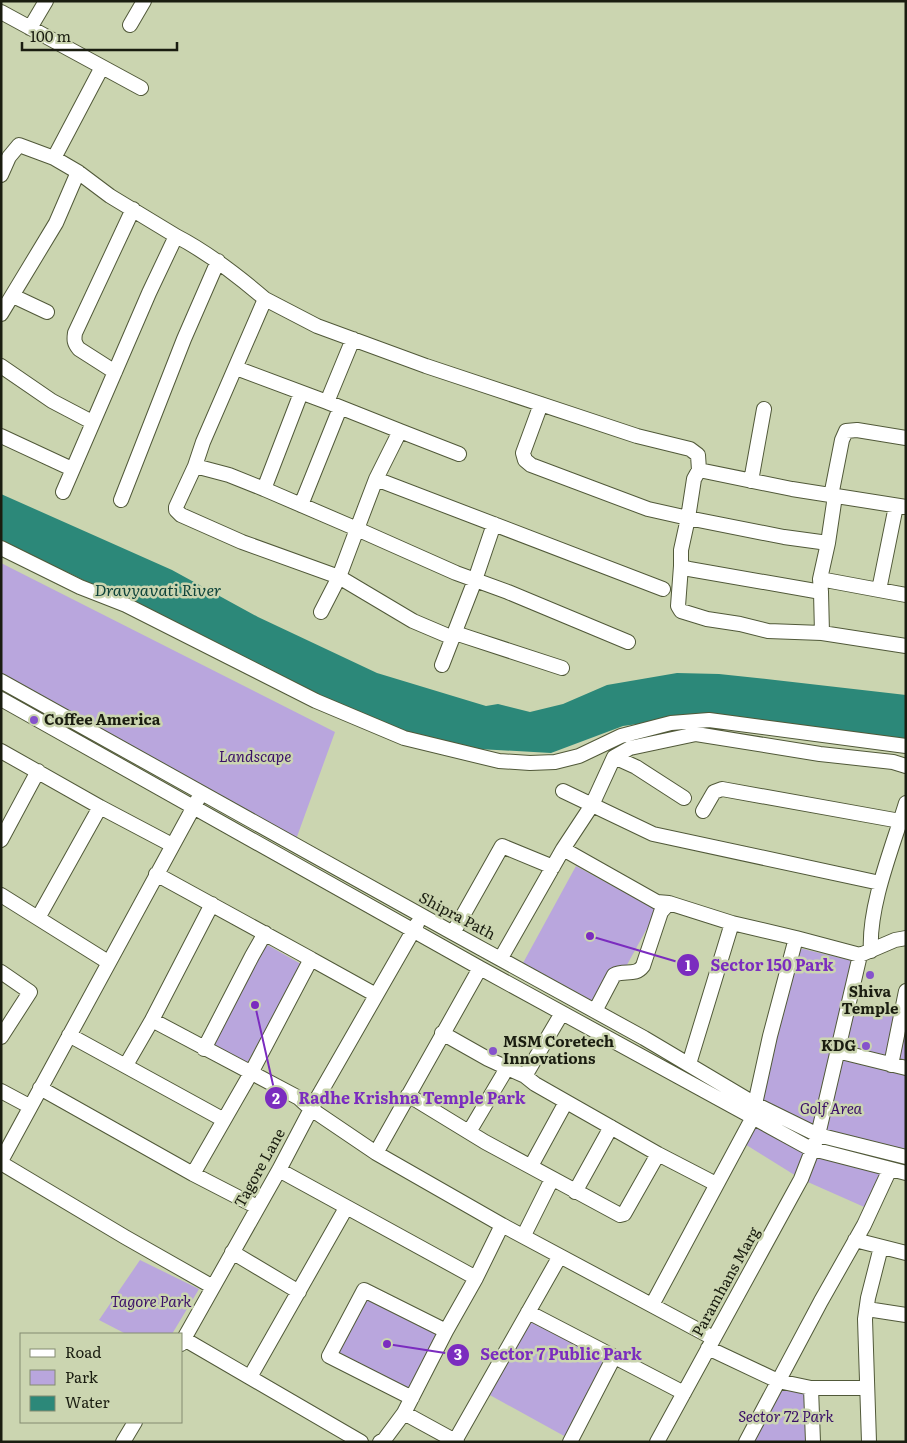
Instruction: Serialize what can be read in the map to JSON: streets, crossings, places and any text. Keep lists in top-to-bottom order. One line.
{"streets":{"street":["Shipra Path","Tagore Lane","Paramhans Marg"]},"crossings":[["Shipra Path","Tagore Lane"],["Shipra Path","Paramhans Marg"]],"water":["Dravyavati River"],"parks":["Landscape","Golf Area","Tagore Park","Sector 72 Park"],"places":["Coffee America","Sector 150 Park","Shiva Temple","Radhe Krishna Temple Park","KDG","MSM Coretech Innovations","Sector 7 Public Park"],"legend":["Road","Park","Water"],"scale_bar":"100 m"}
